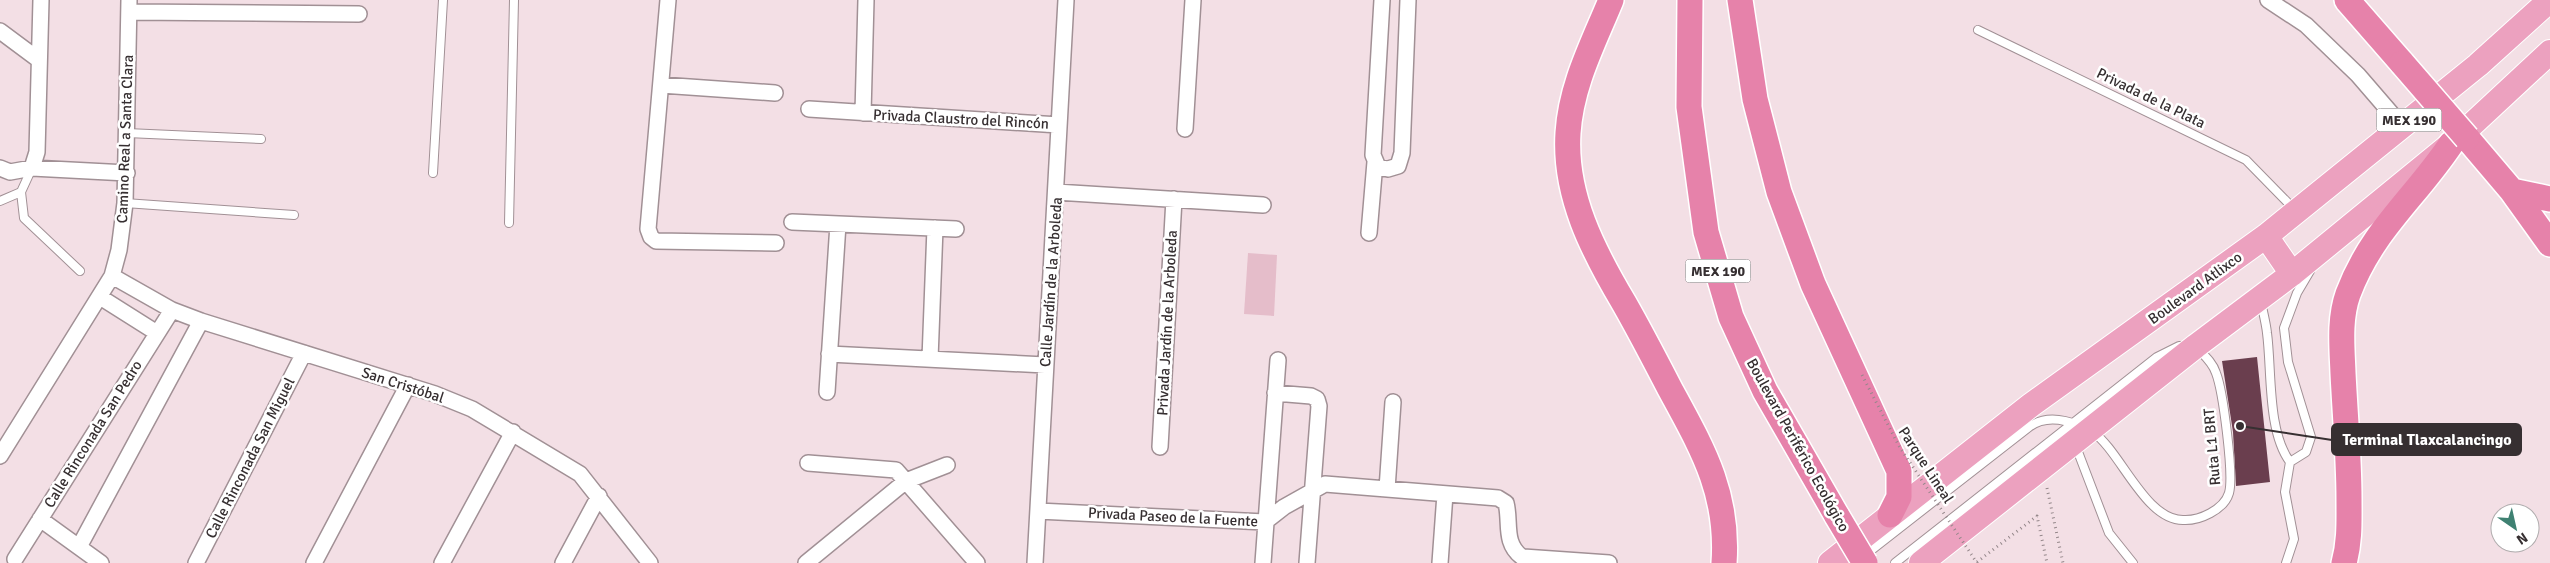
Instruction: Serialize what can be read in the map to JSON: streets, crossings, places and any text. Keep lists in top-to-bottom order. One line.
{"streets":{"highway":["MEX 190","Boulevard Periférico Ecológico"],"main road":["Boulevard Atlixco"],"street":["Privada Claustro del Rincón","Camino Real a Santa Clara","Calle Jardín de la Arboleda","Privada Jardín de la Arboleda","San Cristóbal","Calle Rinconada San Pedro","Calle Rinconada San Miguel","Privada Paseo de la Fuente"],"lane":["Privada de la Plata","Ruta L1 BRT"],"path":["Parque Lineal"]},"crossings":[["Privada de la Plata","Boulevard Atlixco"],["Privada Claustro del Rincón","Calle Jardín de la Arboleda"],["MEX 190","Ruta L1 BRT"],["Camino Real a Santa Clara","San Cristóbal"],["Calle Jardín de la Arboleda","Privada Paseo de la Fuente"],["San Cristóbal","Calle Rinconada San Pedro"],["San Cristóbal","Calle Rinconada San Miguel"]],"places":["Terminal Tlaxcalancingo"],"north":"bottom right"}
